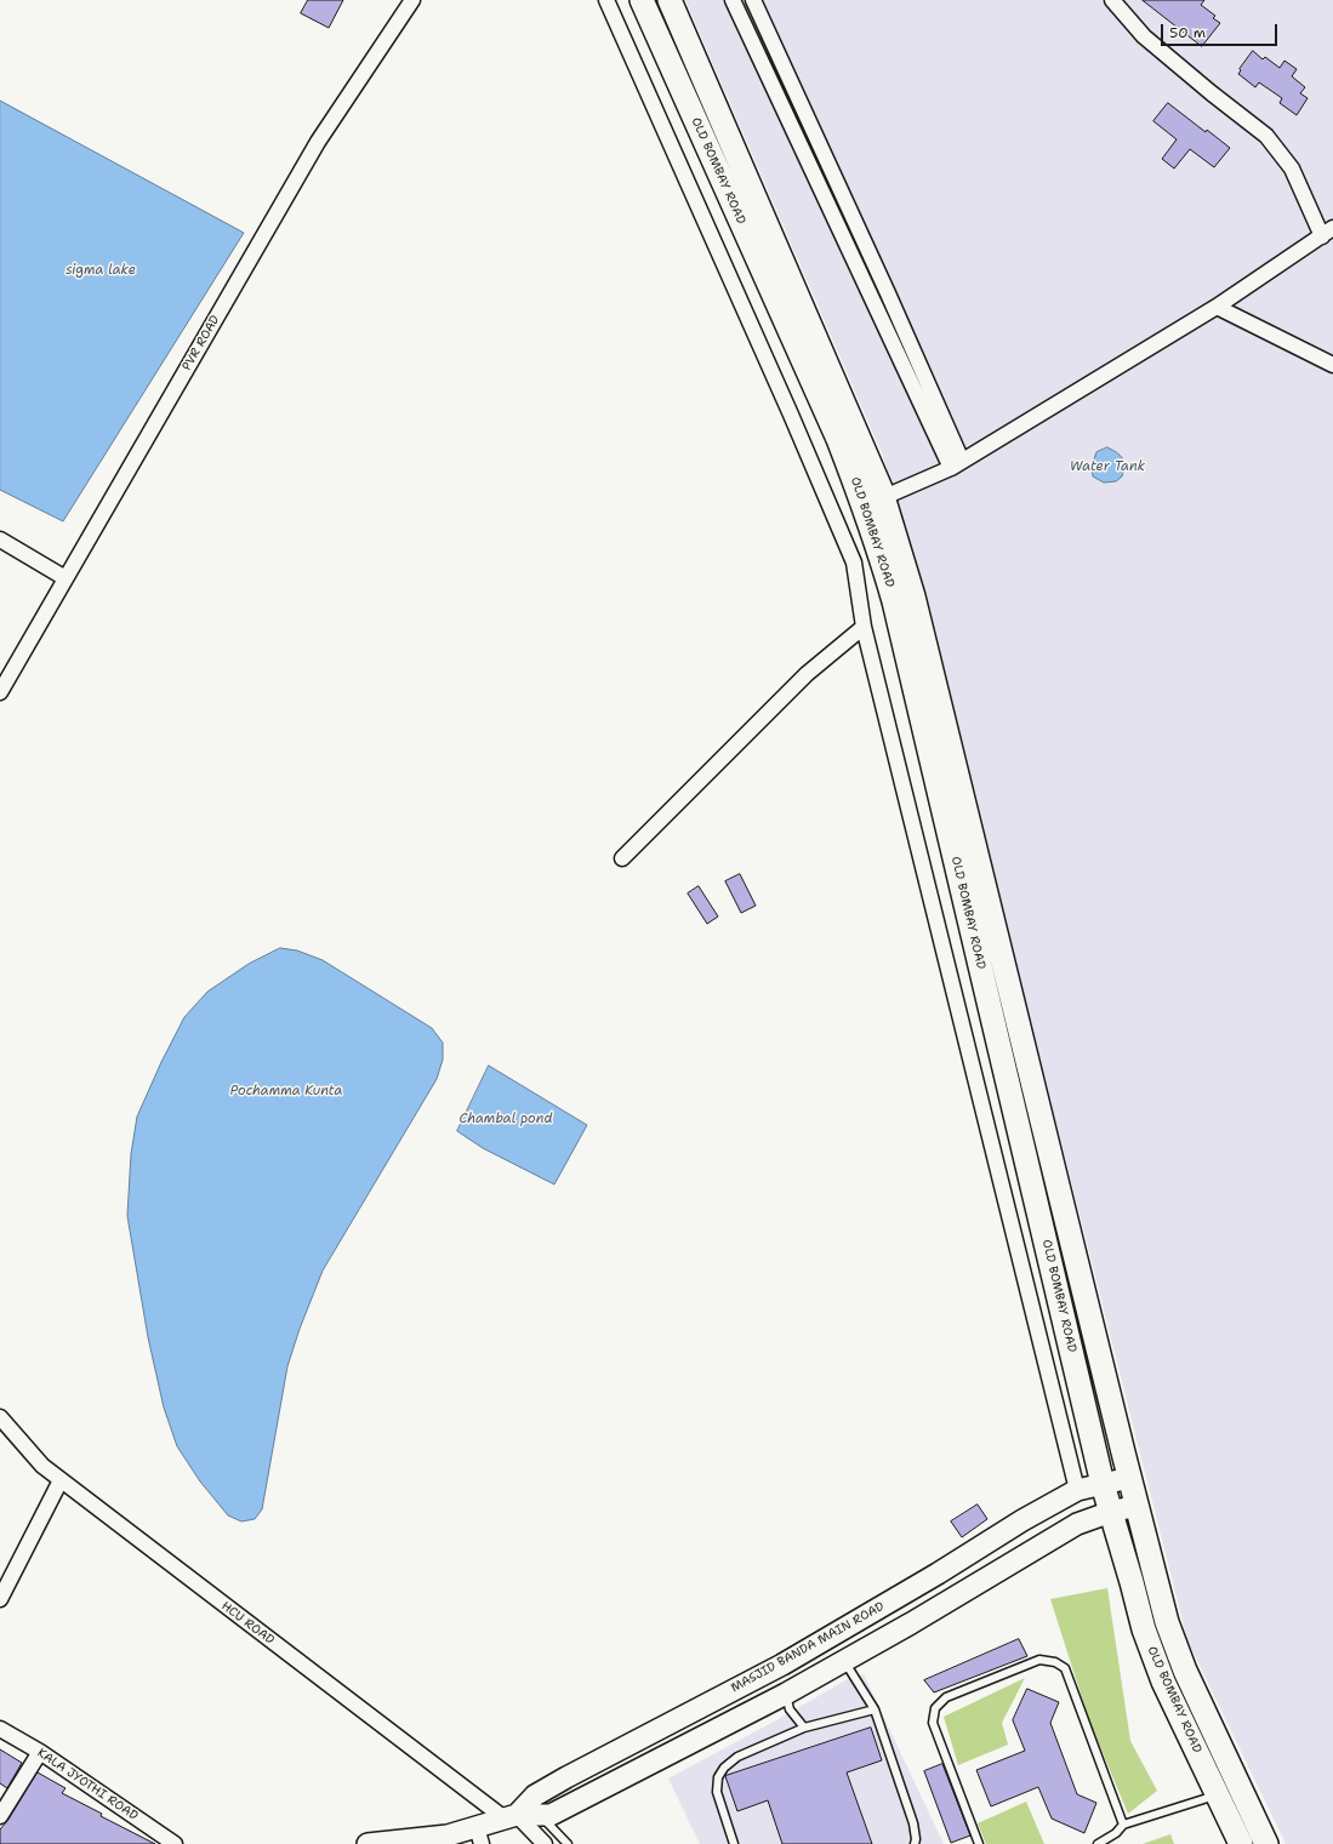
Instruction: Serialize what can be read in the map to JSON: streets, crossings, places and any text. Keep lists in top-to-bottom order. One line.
{"streets":{"main road":["OLD BOMBAY ROAD","MASJID BANDA MAIN ROAD"],"street":["PVR ROAD","HCU ROAD","KALA JYOTHI ROAD"]},"crossings":[["OLD BOMBAY ROAD","MASJID BANDA MAIN ROAD"],["HCU ROAD","MASJID BANDA MAIN ROAD"]],"water":["sigma lake","Water Tank","Pochamma Kunta","Chambal pond"],"scale_bar":"50 m"}
